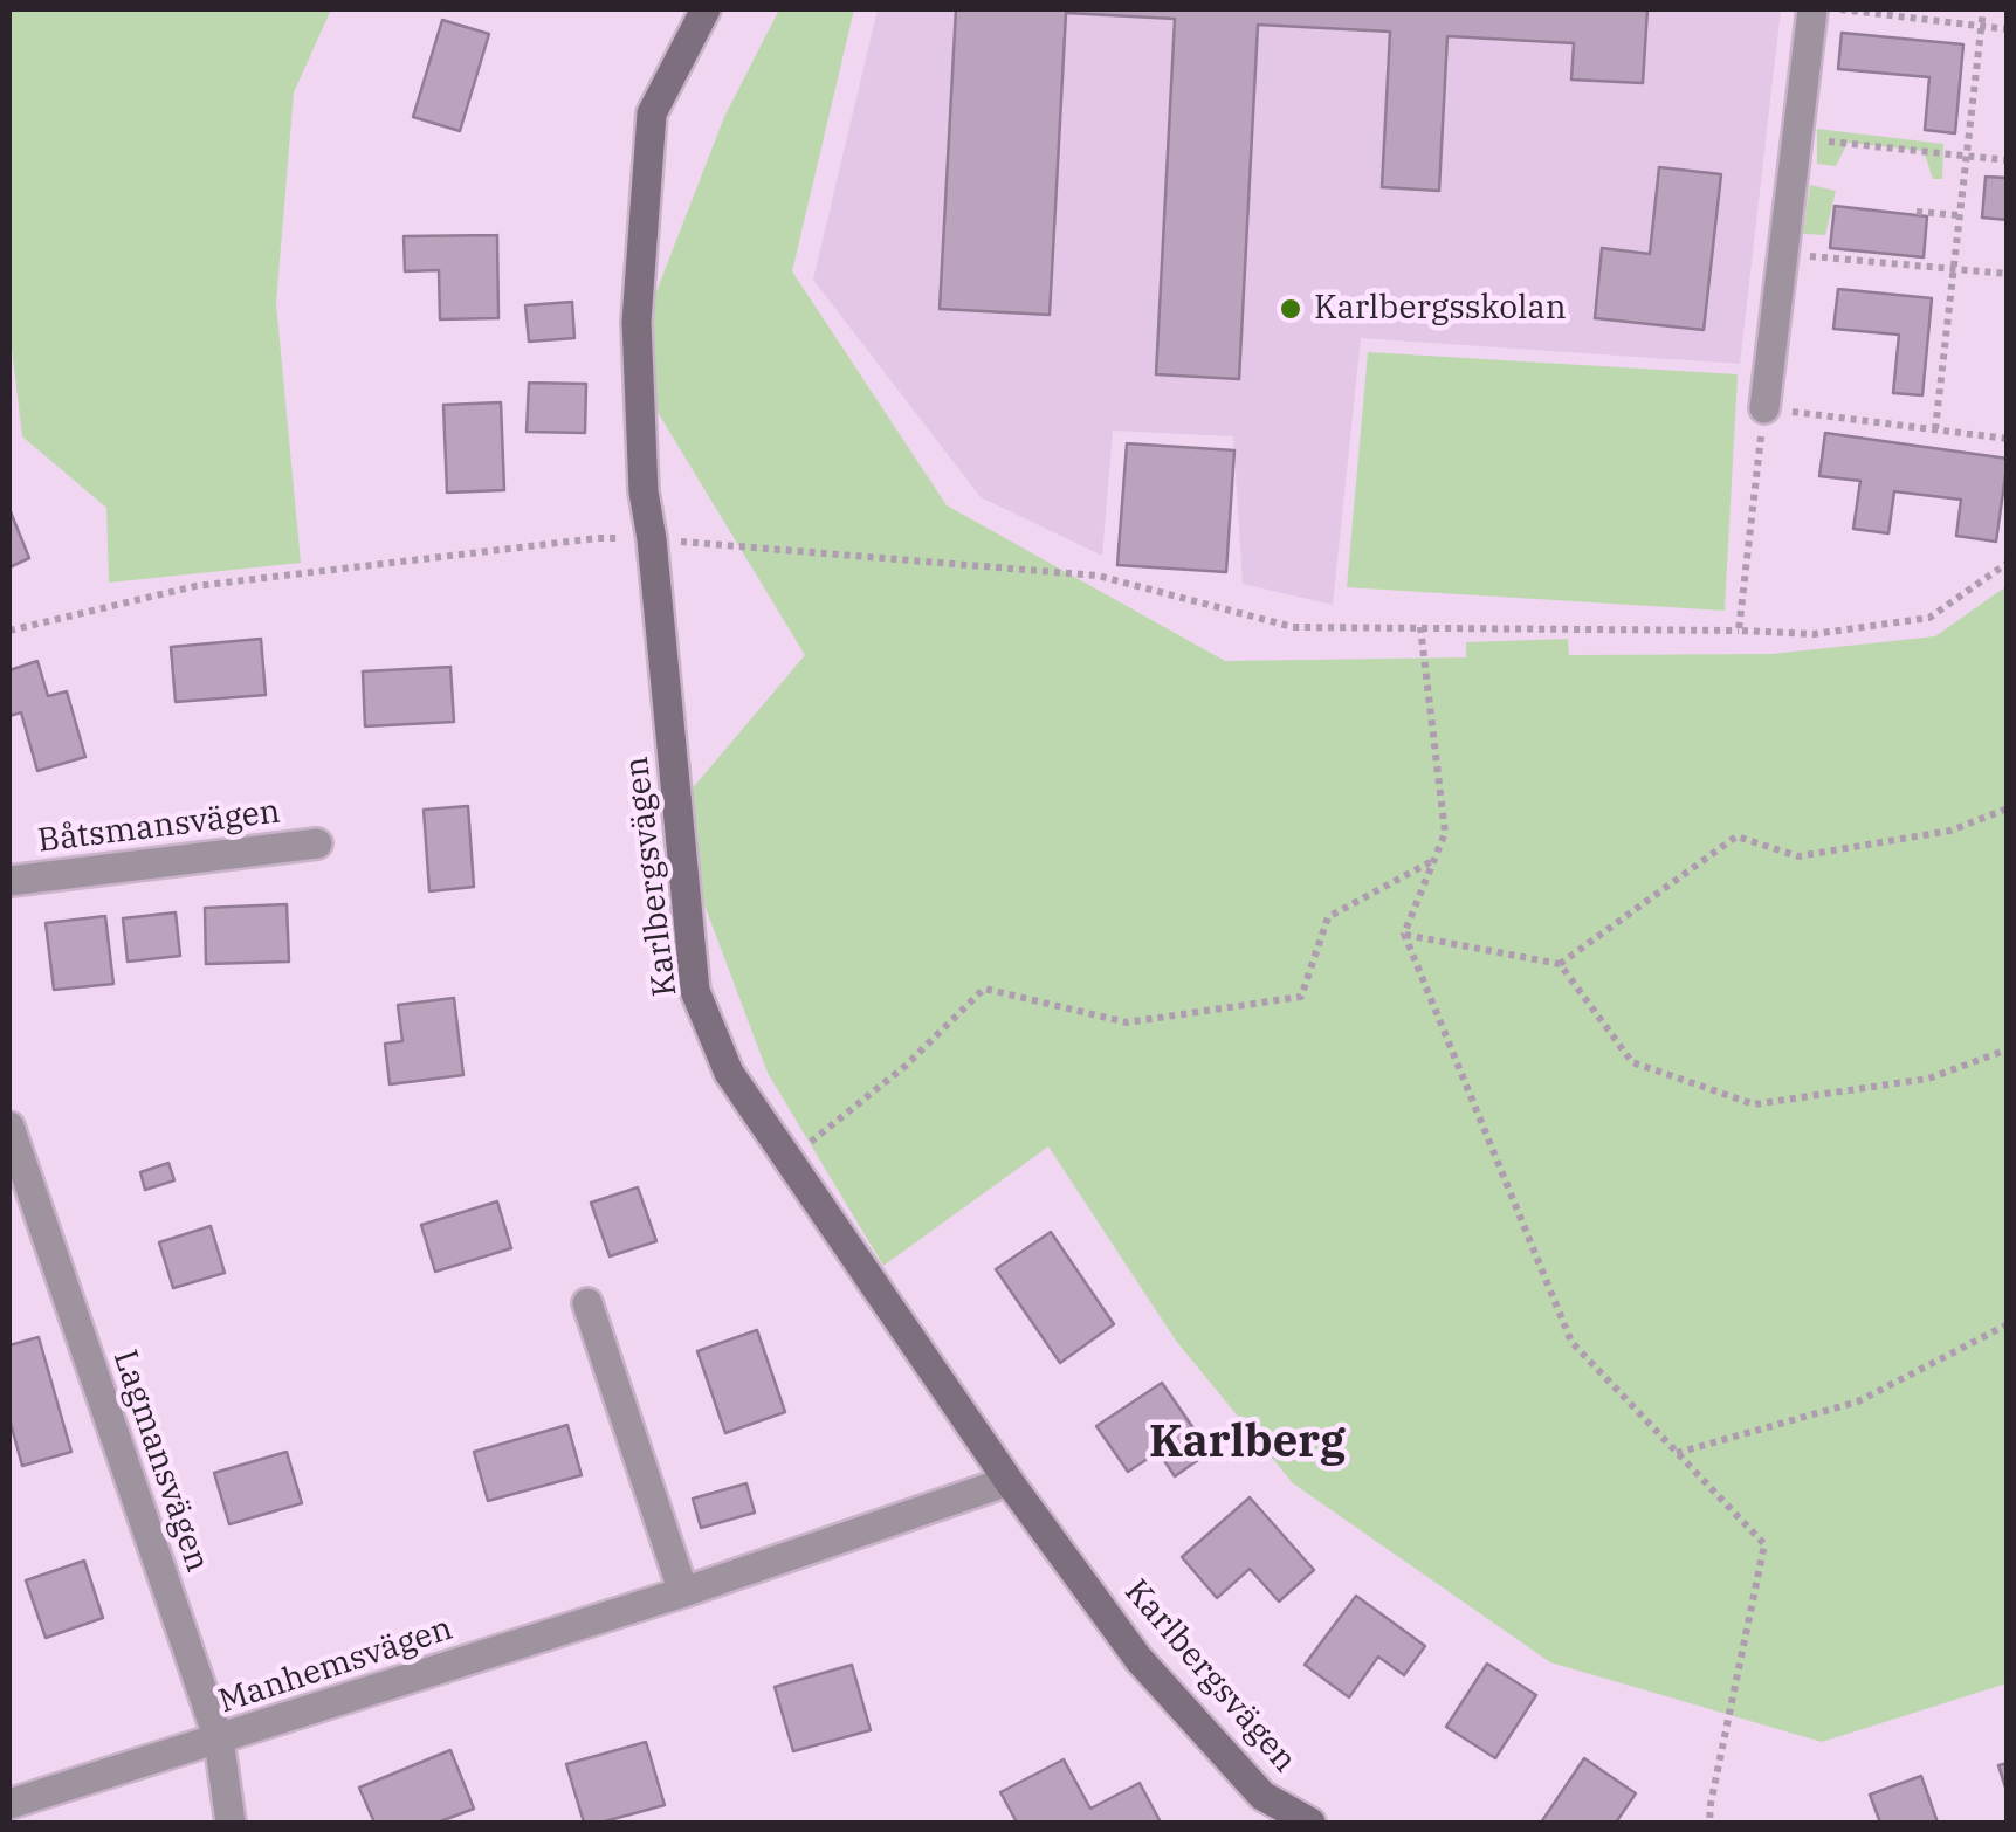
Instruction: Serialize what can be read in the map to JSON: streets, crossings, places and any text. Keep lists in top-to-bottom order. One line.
{"streets":{"street":["Båtsmansvägen","Karlbergsvägen","Lagmansvägen","Manhemsvägen"]},"crossings":[["Karlbergsvägen","Manhemsvägen"],["Lagmansvägen","Manhemsvägen"]],"districts":["Karlberg"],"places":["Karlbergsskolan"]}
